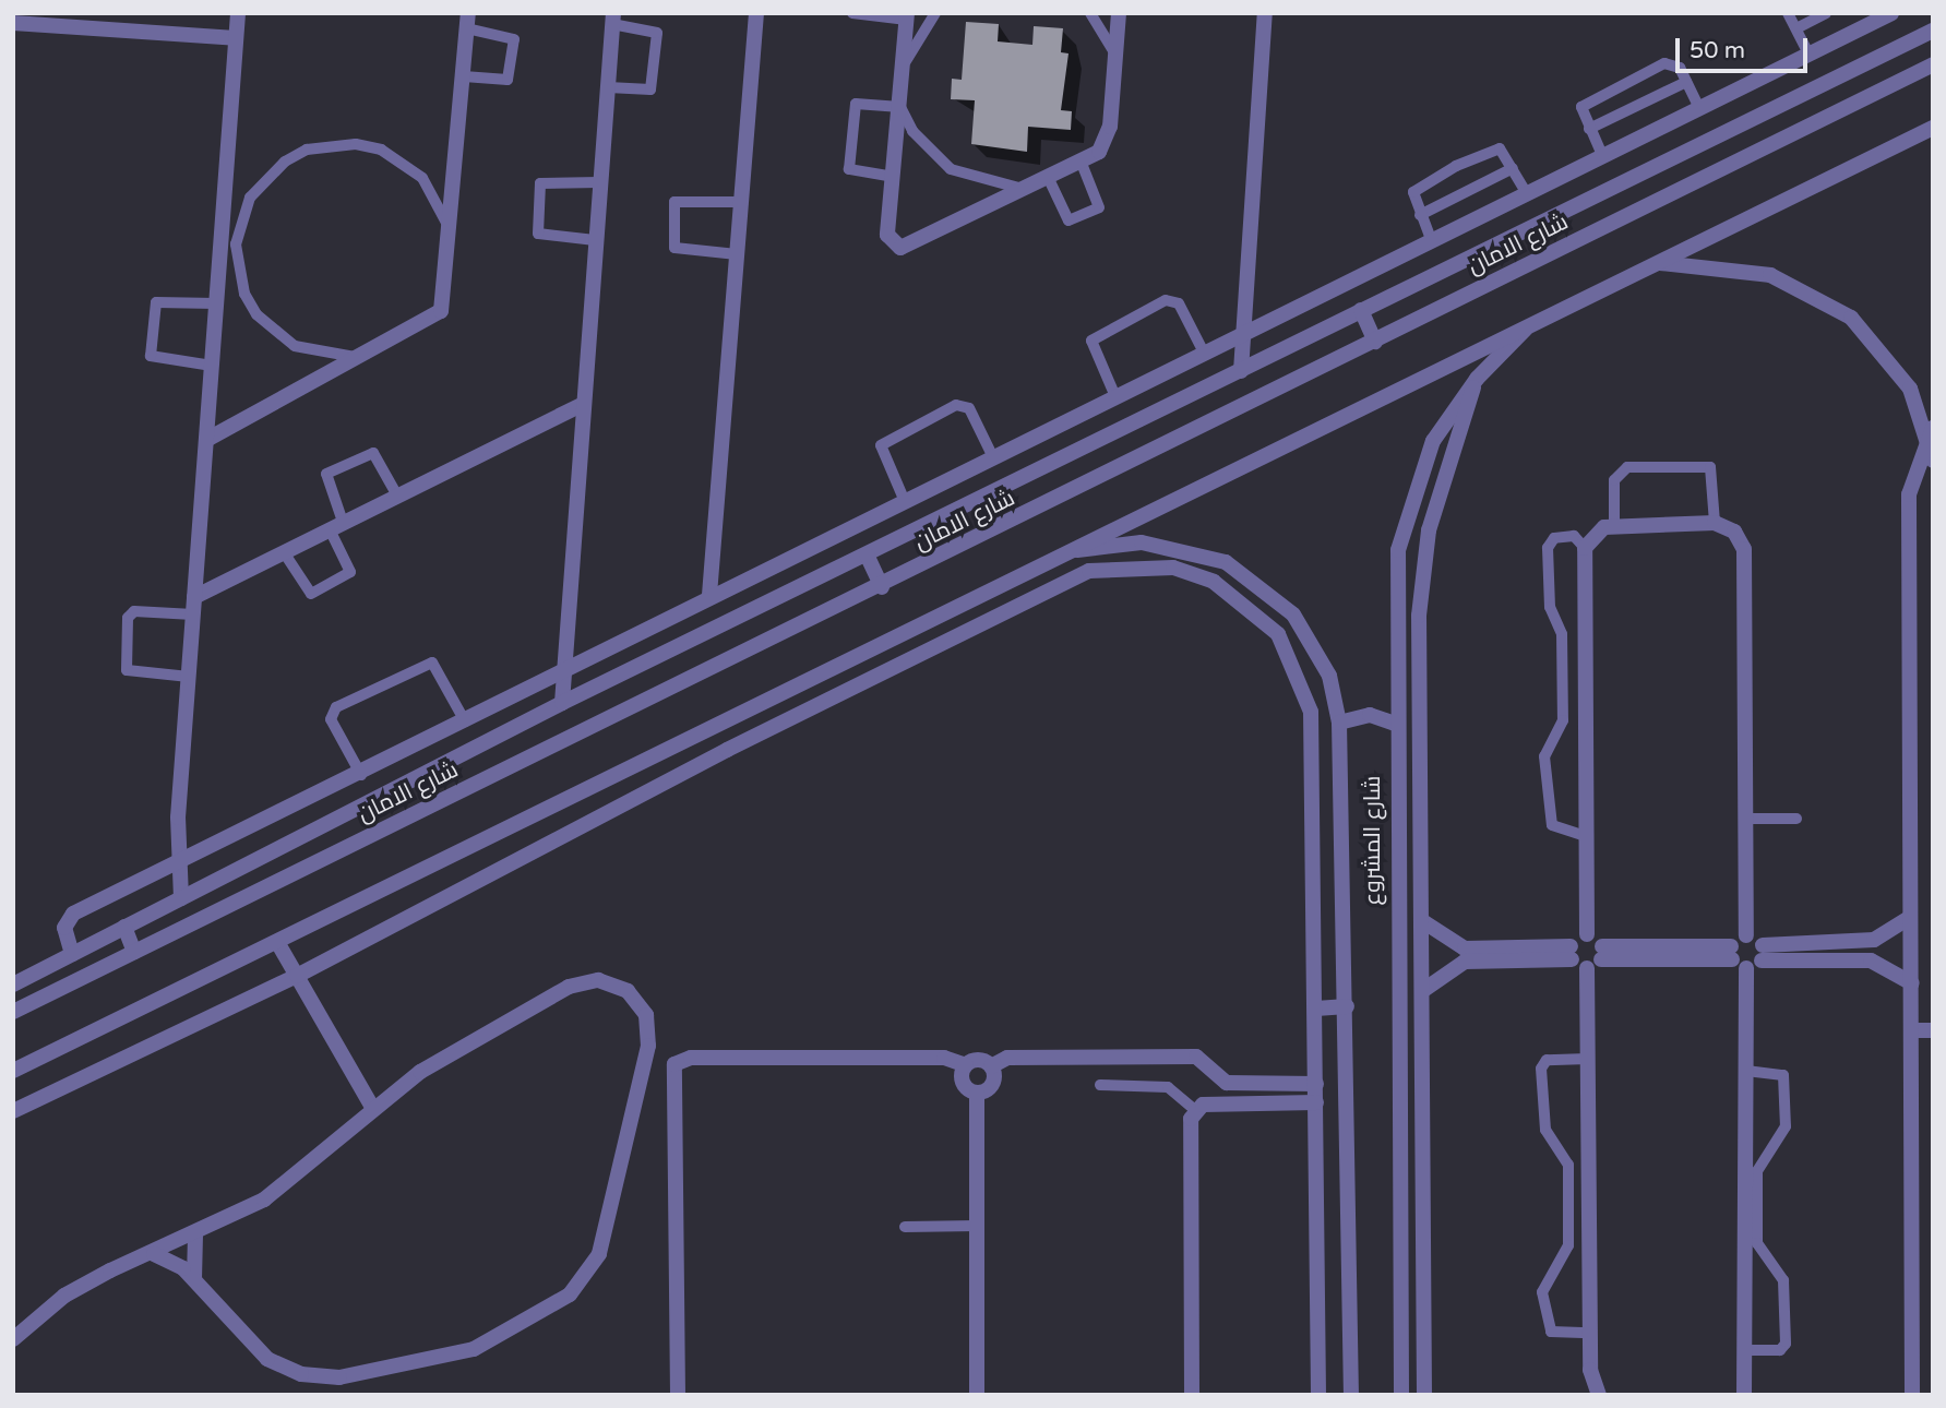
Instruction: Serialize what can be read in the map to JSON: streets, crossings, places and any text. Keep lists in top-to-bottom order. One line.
{"streets":{"street":["شارع الامان","شارع المشروع"]},"scale_bar":"50 m"}
